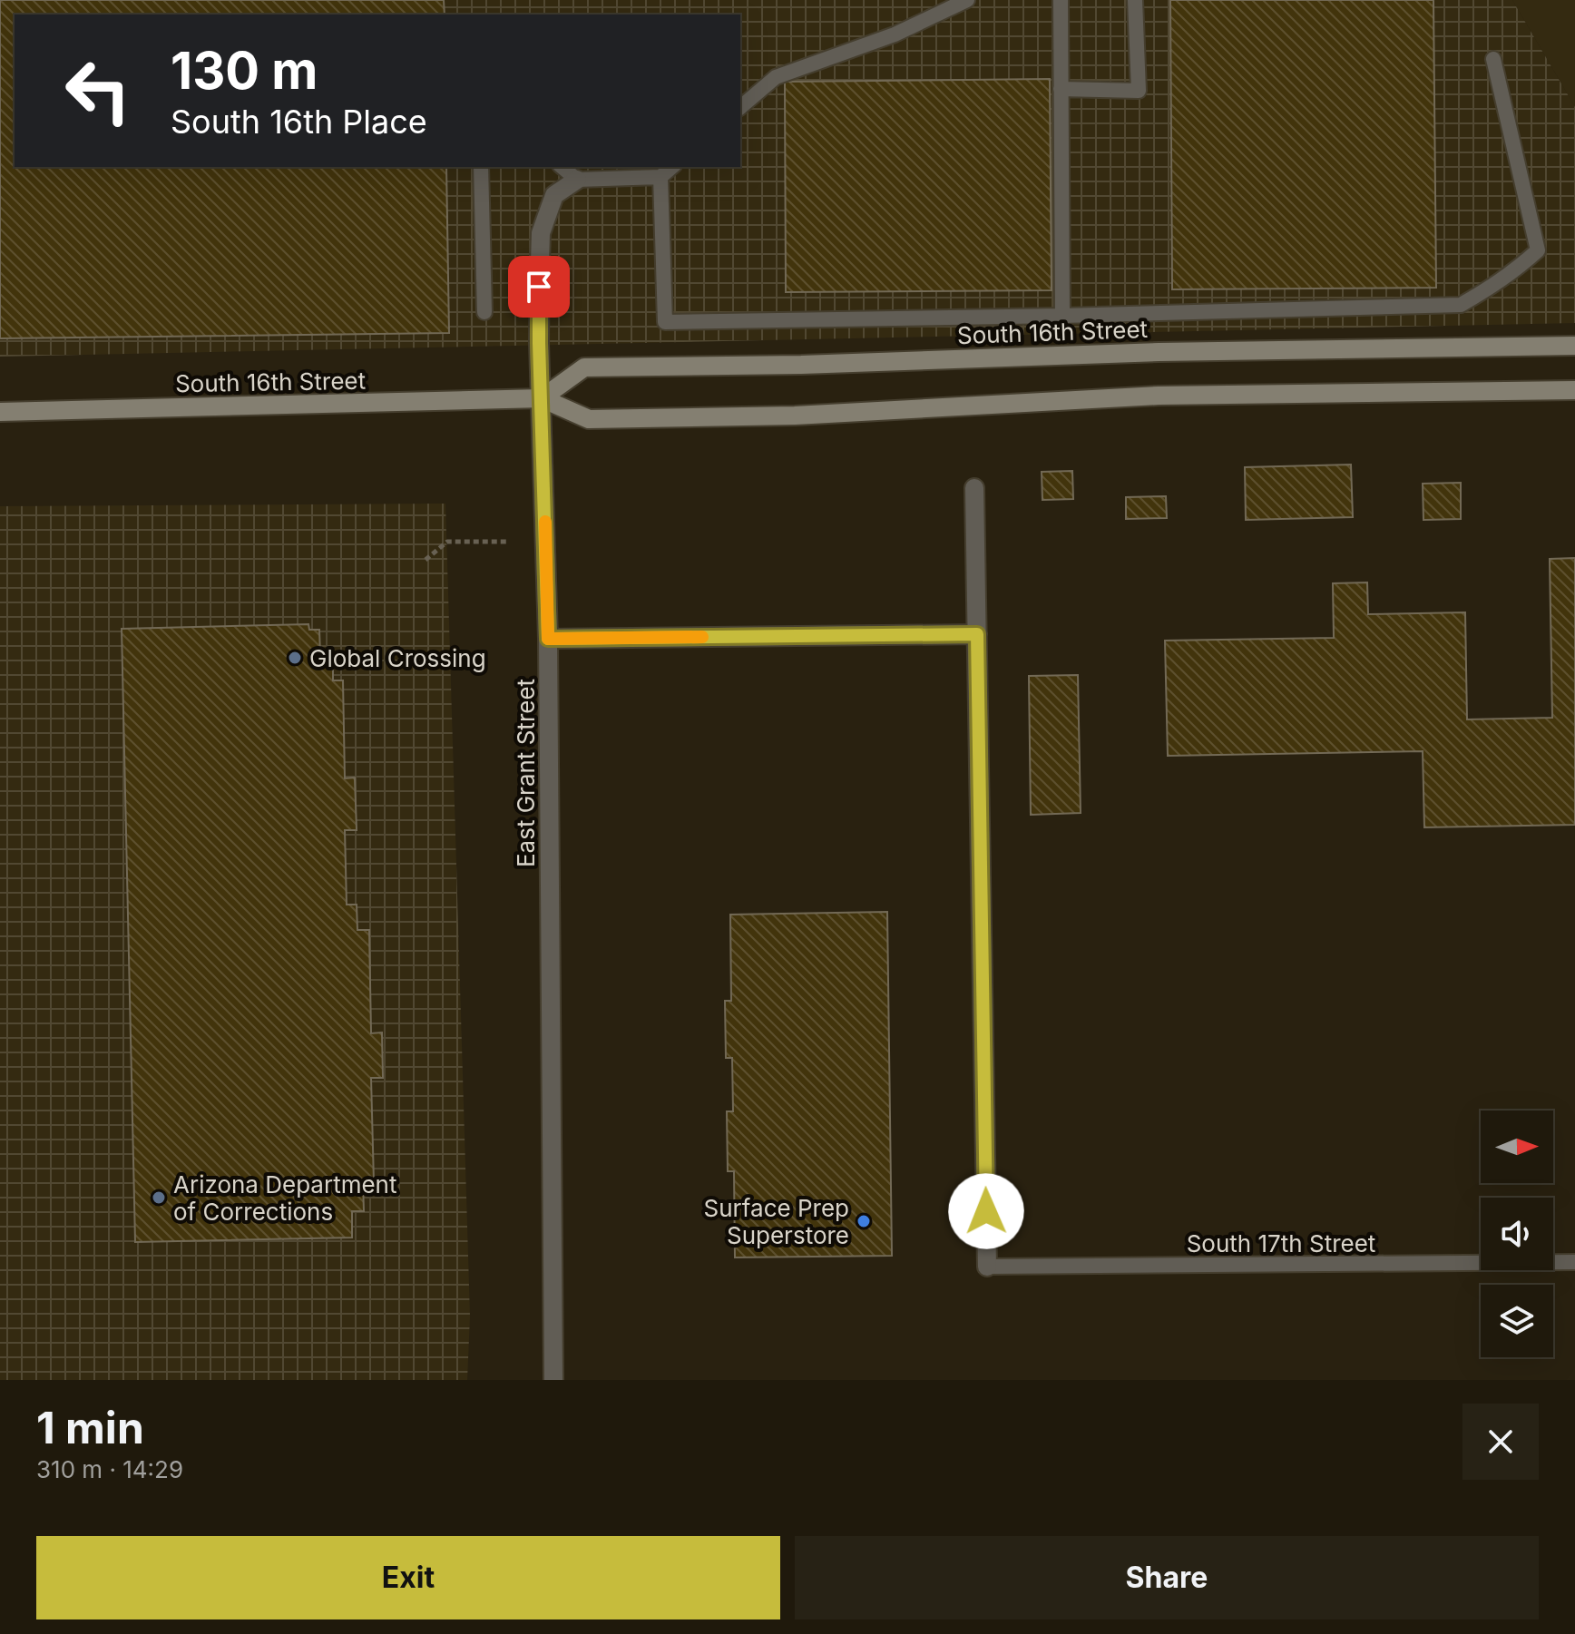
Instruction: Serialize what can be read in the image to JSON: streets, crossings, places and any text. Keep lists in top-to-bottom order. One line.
{"streets":{"main road":["South 16th Street"],"street":["East Grant Street"],"lane":["South 17th Street"]},"crossings":[["South 16th Street","East Grant Street"]],"places":["Global Crossing","Arizona Department of Corrections","Surface Prep Superstore"],"north":"right","page":{"turn":["130 m","South 16th Place"],"heading":["1 min","310 m · 14:29"],"buttons":["Exit","Share"]}}
